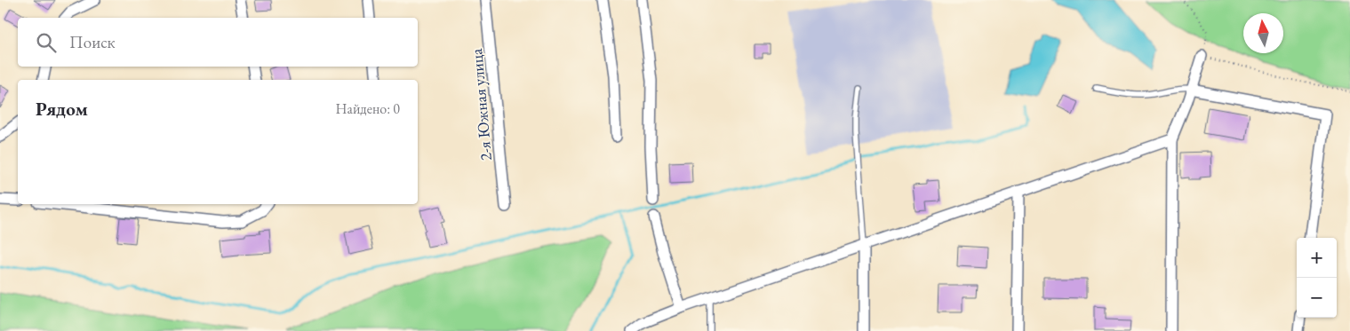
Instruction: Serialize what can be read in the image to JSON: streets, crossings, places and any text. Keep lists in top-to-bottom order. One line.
{"streets":{"street":["2-я Южная улица"]},"north":"top","page":{"search":"Поиск","heading":["Рядом","Найдено: 0"],"map_buttons":["+","−"]}}
